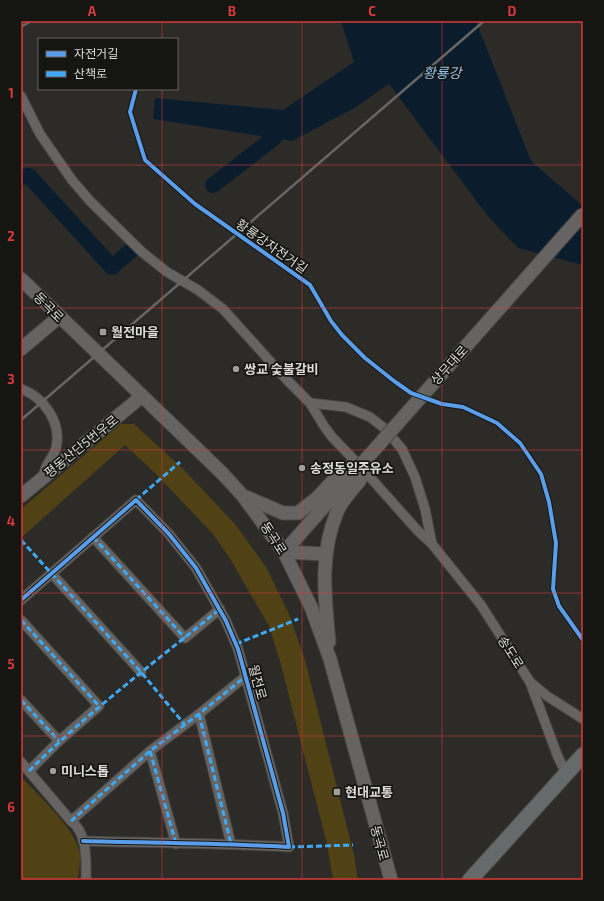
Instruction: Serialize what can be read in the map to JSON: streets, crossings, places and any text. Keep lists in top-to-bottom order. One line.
{"streets":{"main road":["동곡로","상무대로","평동산단5번우로"],"street":["송도로","월전로"],"cycle path":["황룡강자전거길"]},"crossings":[["동곡로","상무대로"],["동곡로","평동산단5번우로"],["상무대로","송도로"]],"water":["황룡강"],"places":{"transit":["월전마을","현대교통"],"other":["쌍교 숯불갈비","송정동일주유소","미니스톱"]},"legend":["자전거길","산책로"],"grid":{"columns":["A","B","C","D"],"rows":["1","2","3","4","5","6"]}}
